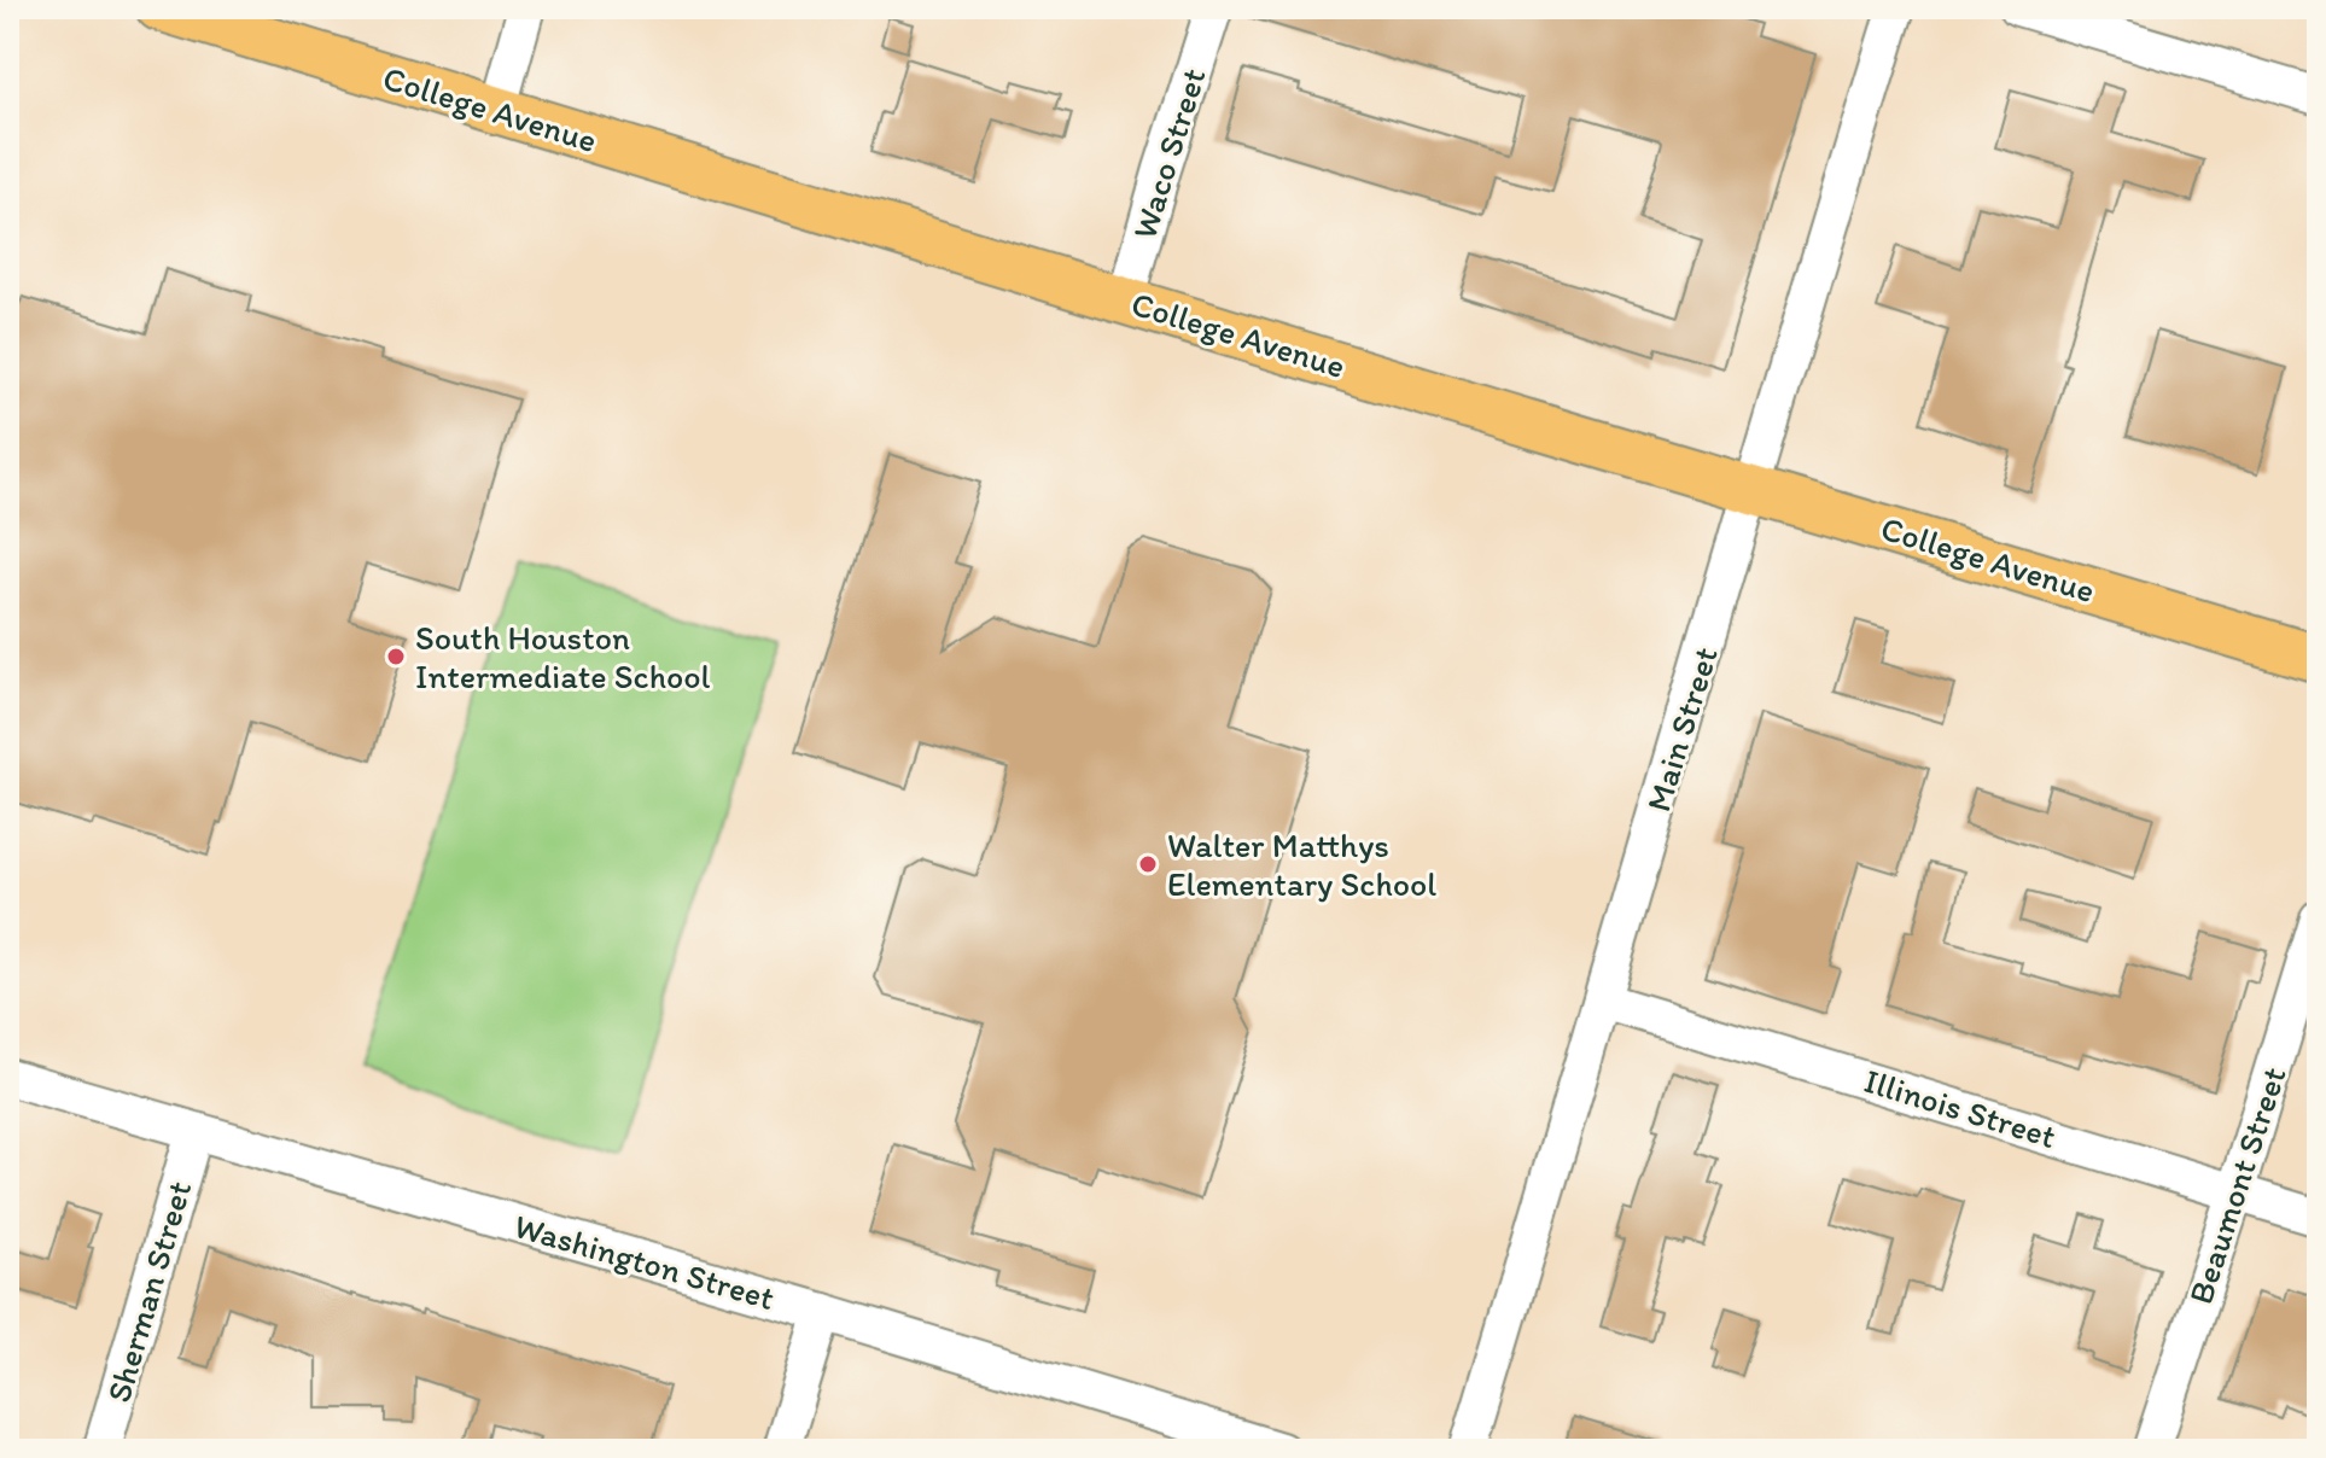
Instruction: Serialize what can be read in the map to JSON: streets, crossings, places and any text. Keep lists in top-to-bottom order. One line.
{"streets":{"main road":["College Avenue"],"street":["Waco Street","Main Street","Illinois Street","Beaumont Street","Washington Street","Sherman Street"]},"crossings":[["College Avenue","Waco Street"],["College Avenue","Main Street"],["Main Street","Illinois Street"],["Illinois Street","Beaumont Street"],["Washington Street","Sherman Street"]],"places":["South Houston Intermediate School","Walter Matthys Elementary School"]}
